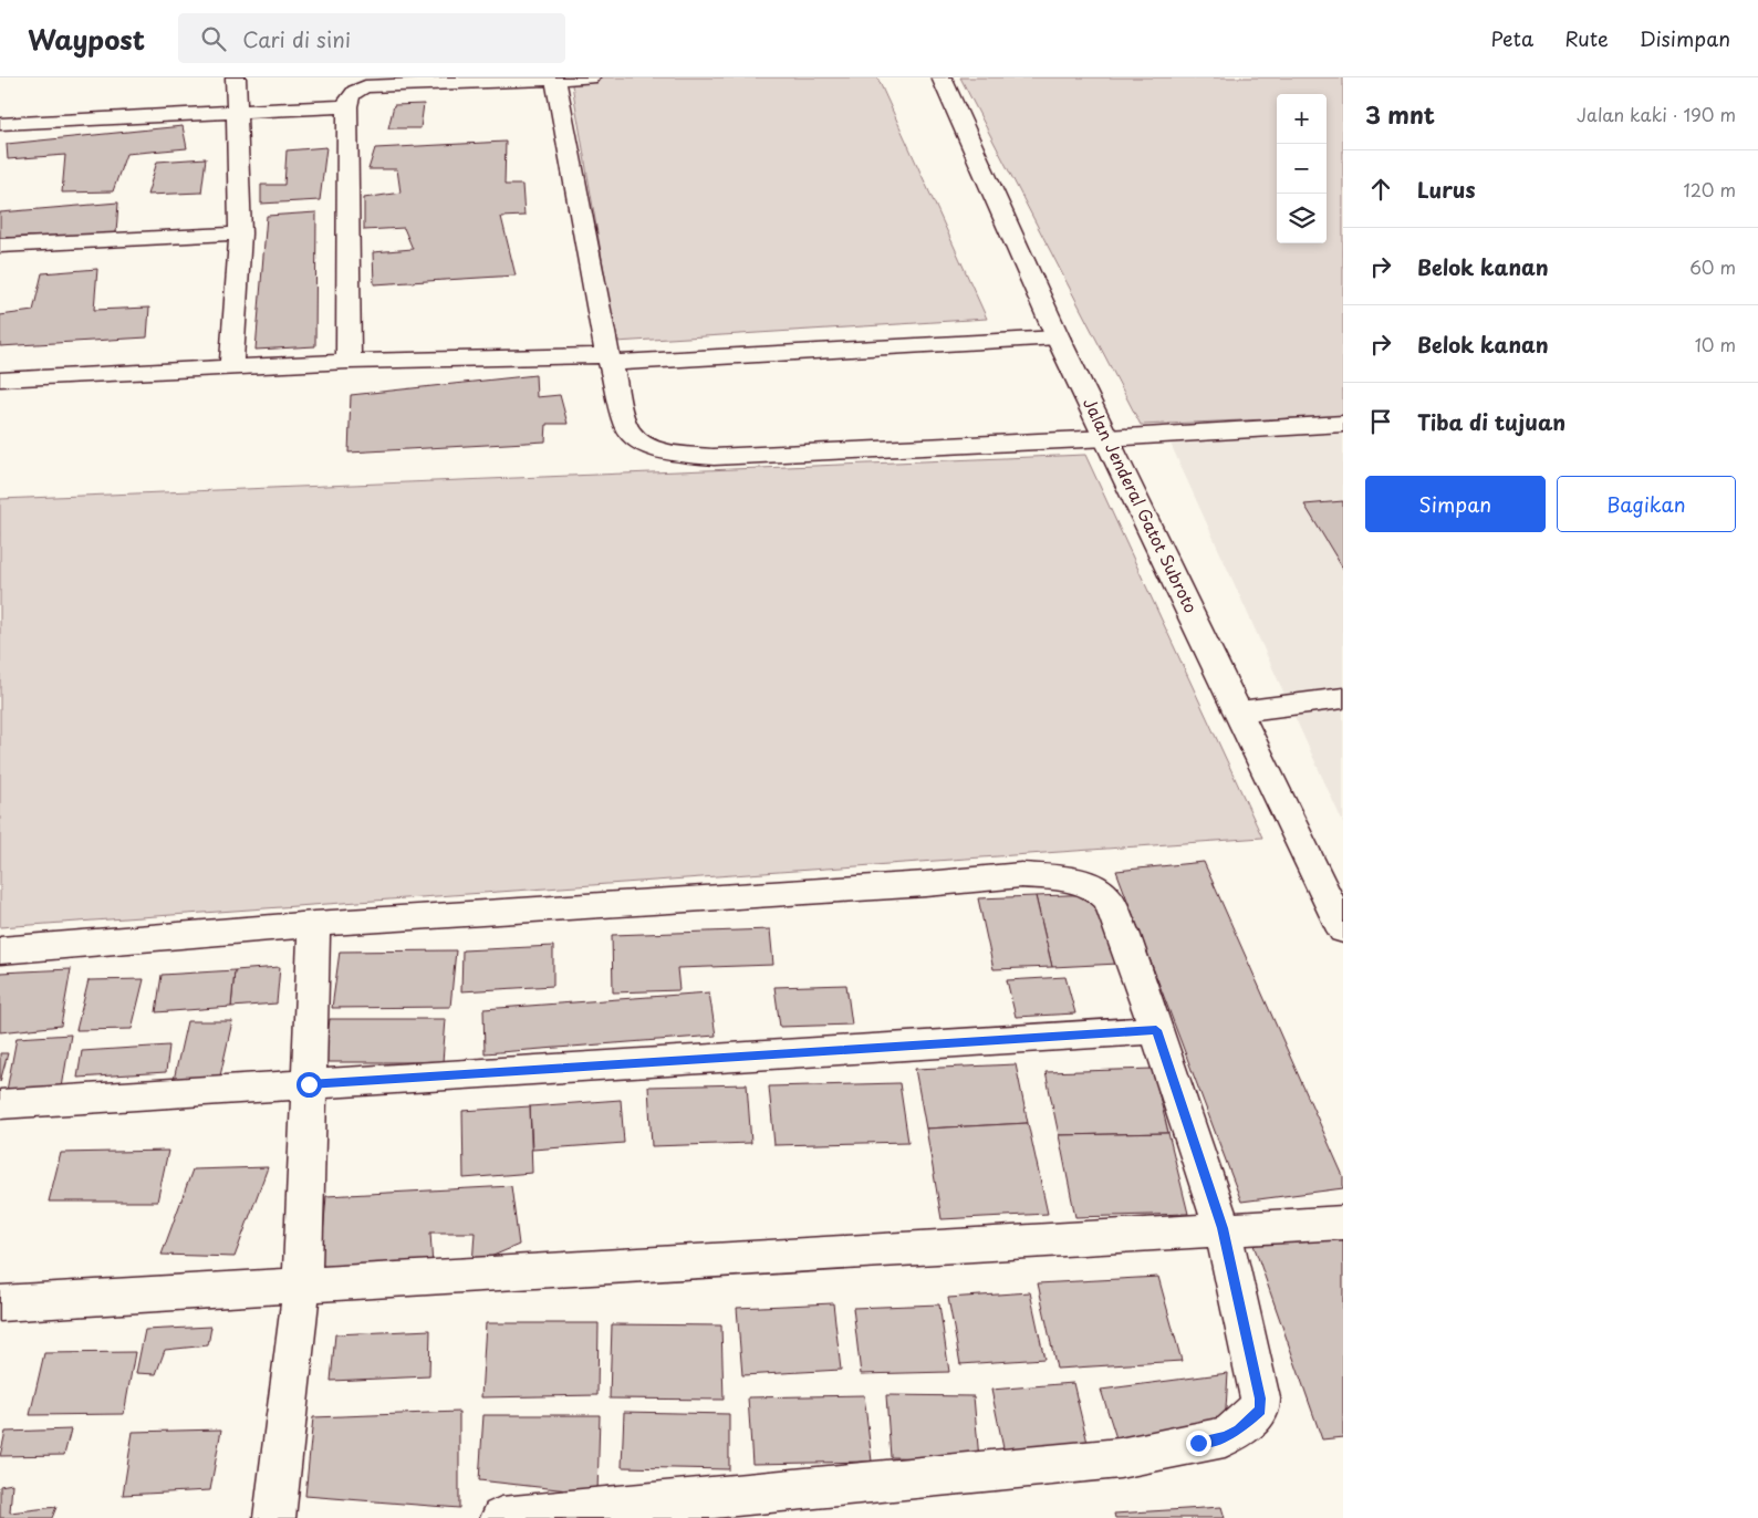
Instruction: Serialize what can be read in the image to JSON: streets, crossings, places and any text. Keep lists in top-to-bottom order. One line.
{"streets":{"main road":["Jalan Jenderal Gatot Subroto"]},"page":{"header":"Waypost","search":"Cari di sini","nav":["Peta","Rute","Disimpan"],"heading":["3 mnt","Jalan kaki · 190 m"],"map_buttons":["+","−"],"list":[["Lurus","120 m"],["Belok kanan","60 m"],["Belok kanan","10 m"],"Tiba di tujuan"],"buttons":["Simpan","Bagikan"]}}
